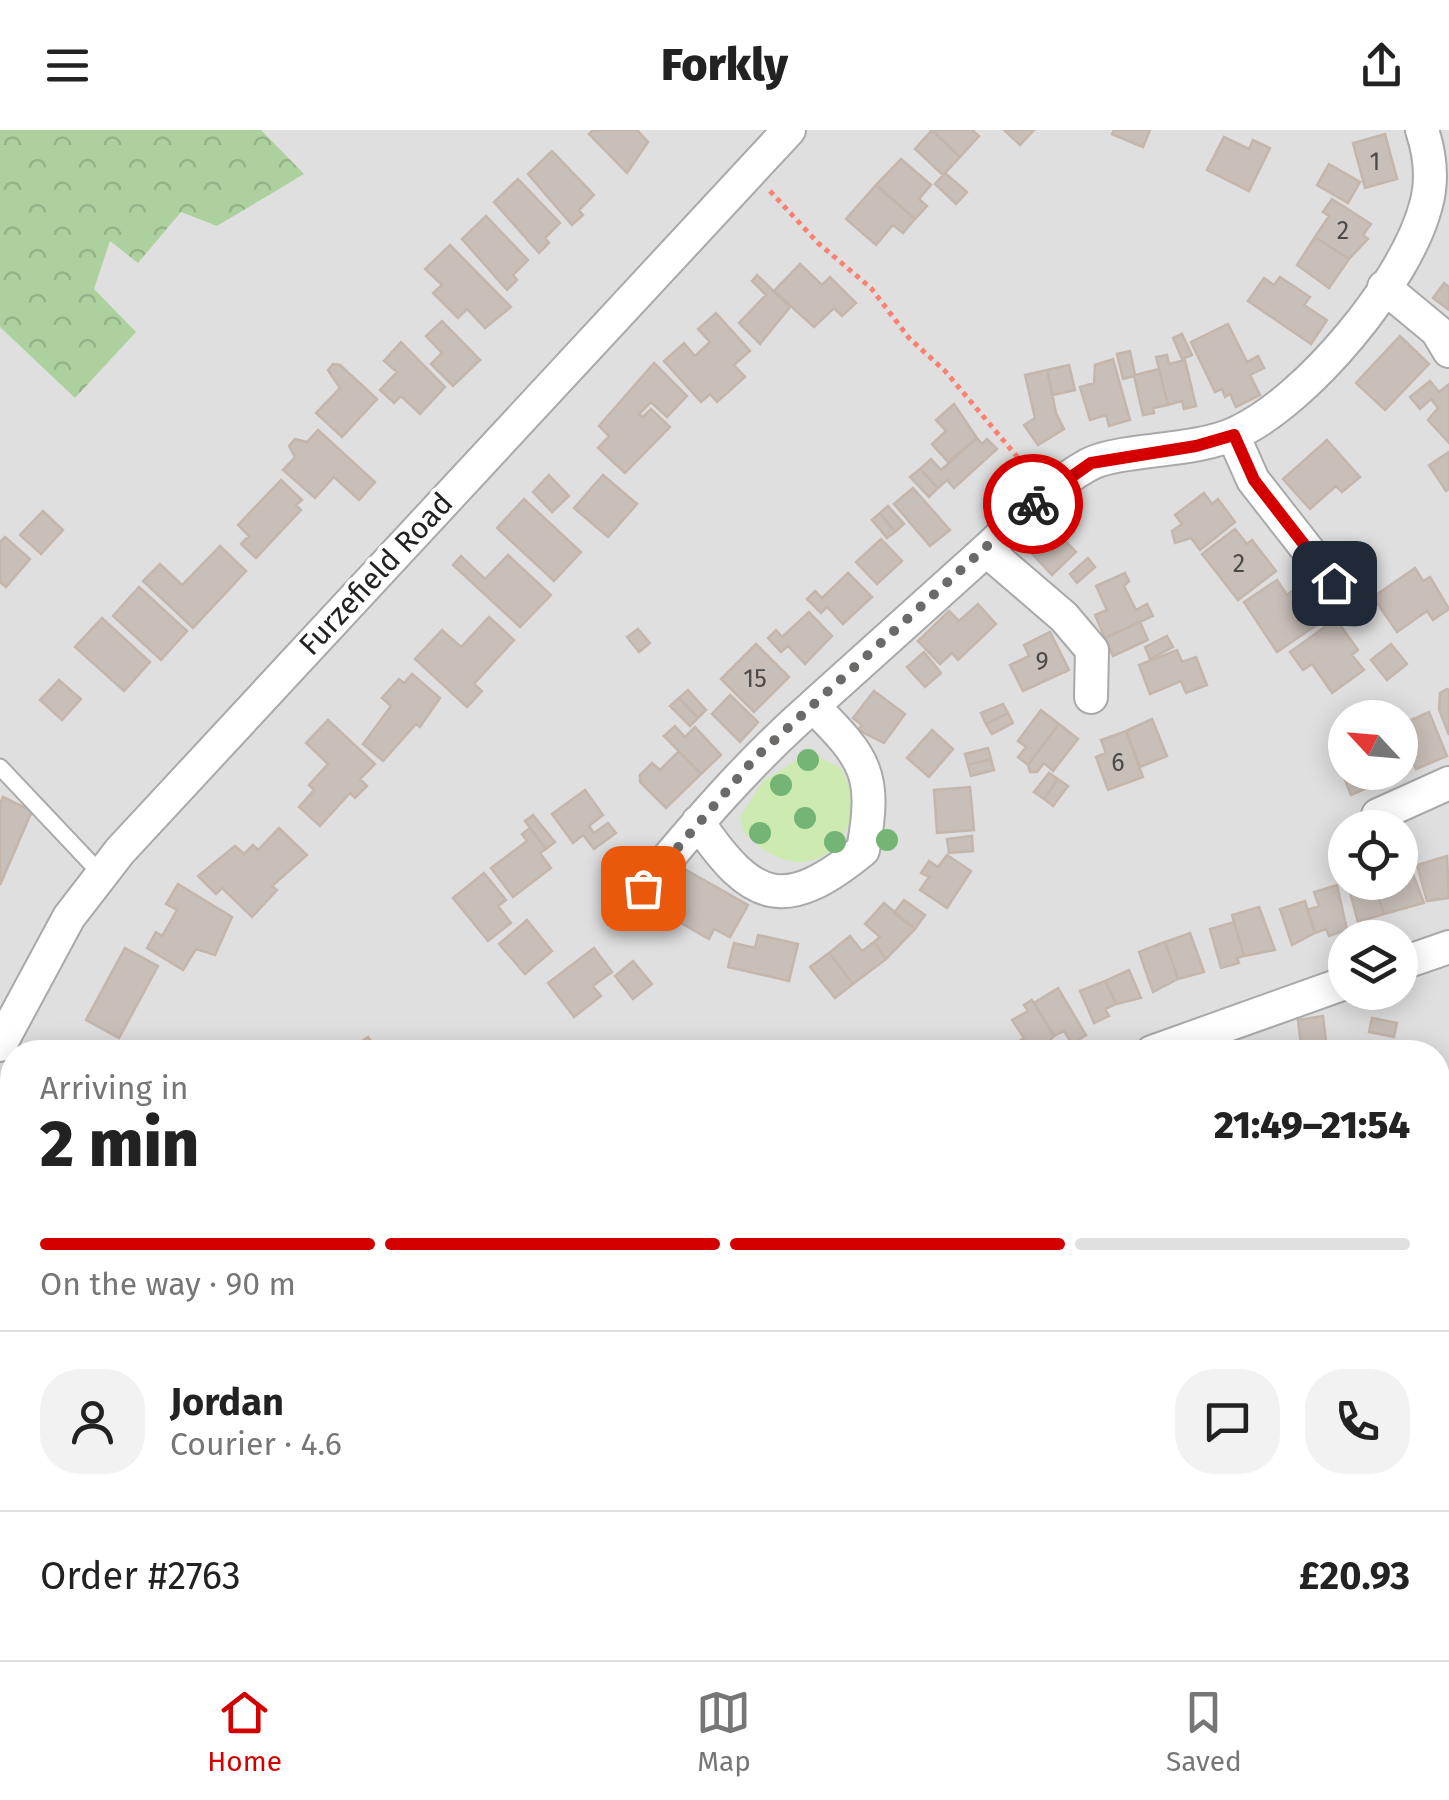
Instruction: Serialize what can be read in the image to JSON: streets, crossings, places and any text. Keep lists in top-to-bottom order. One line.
{"streets":{"street":["Furzefield Road"]},"house_numbers":["1","2","2","9","15","6"],"north":"top left","page":{"header":"Forkly","heading":["2 min","Arriving in","21:49–21:54"],"panel":["Jordan","Courier · 4.6","Order #2763","£20.93"],"bar":"On the way · 90 m","tabs":["Home","Map","Saved"]}}
